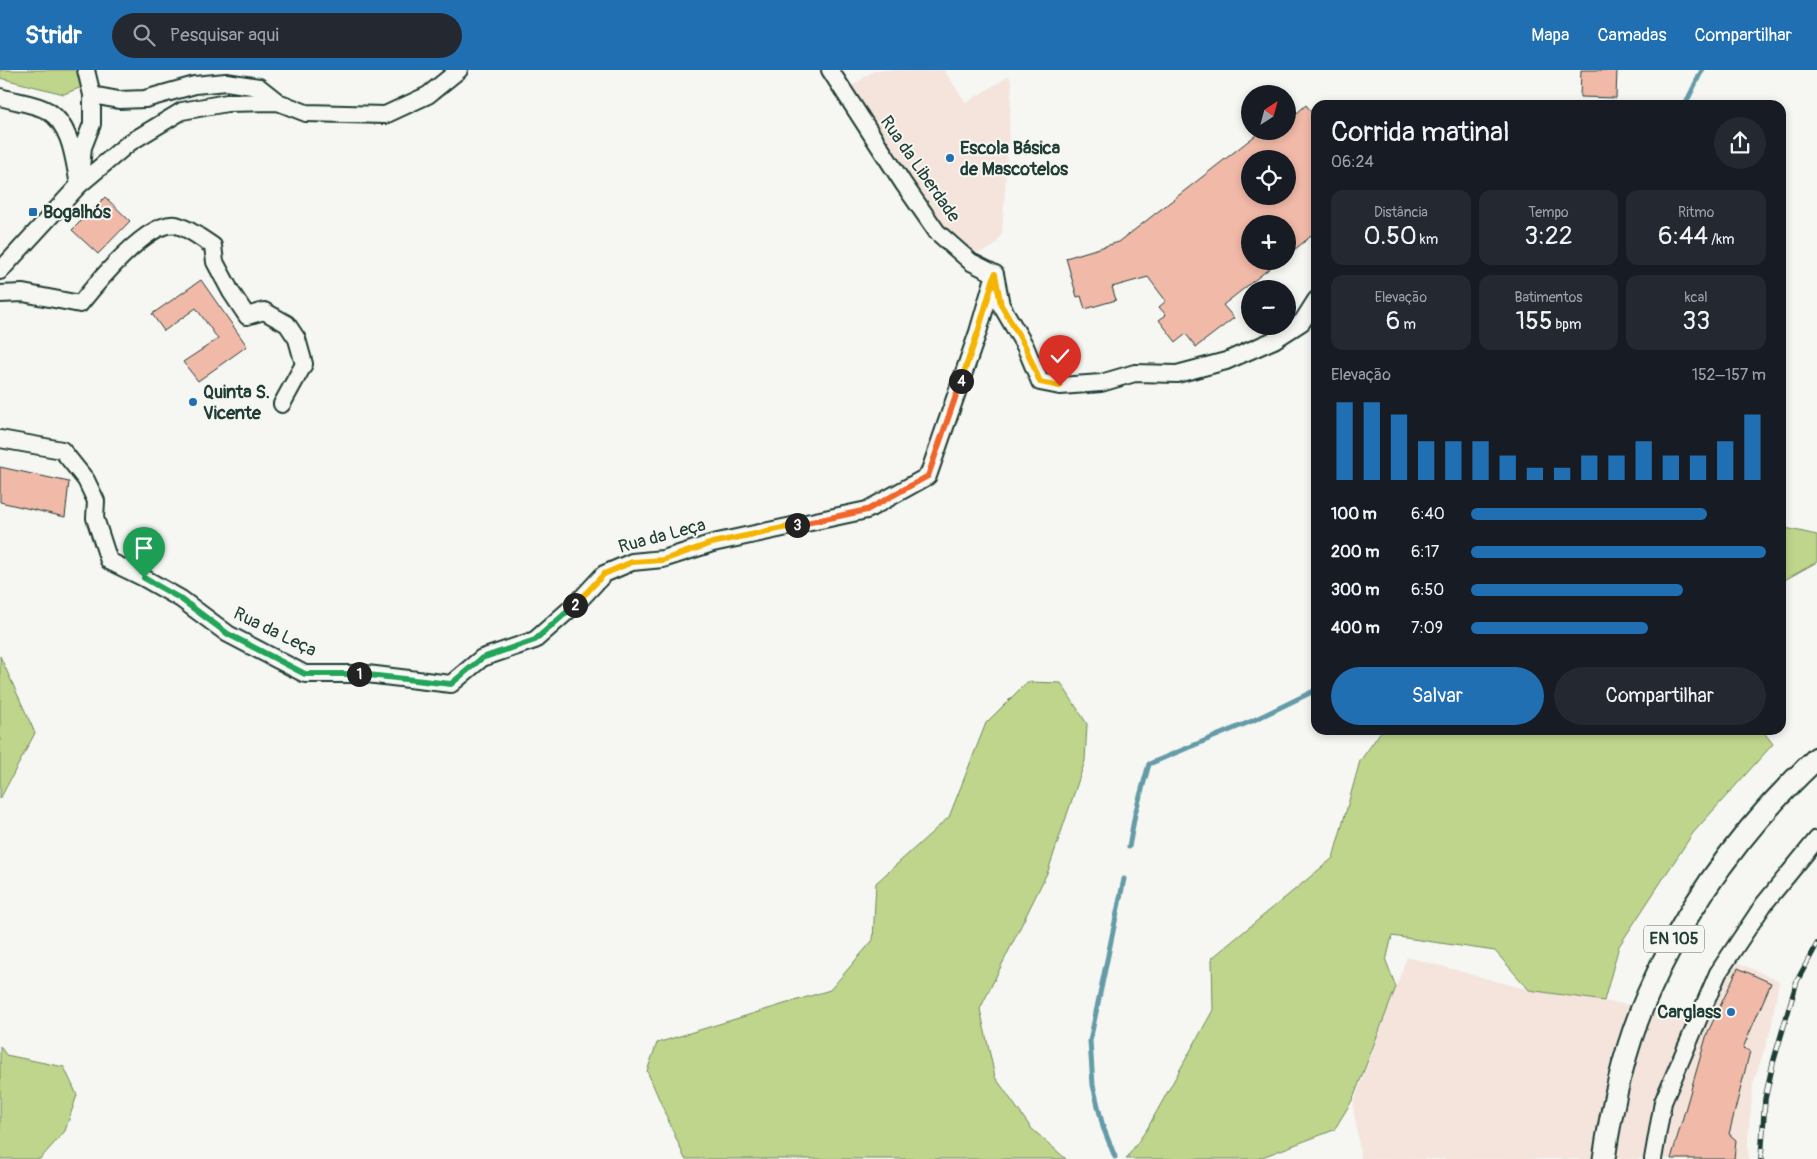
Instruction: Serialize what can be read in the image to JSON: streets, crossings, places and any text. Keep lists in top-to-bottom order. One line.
{"streets":{"main road":["EN 105"],"street":["Rua da Liberdade","Rua da Leça"]},"crossings":[["Rua da Liberdade","Rua da Leça"]],"places":{"other":["Escola Básica de Mascotelos","Quinta S. Vicente","Carglass"],"transit":["Bogalhós"]},"north":"top right","page":{"header":"Stridr","search":"Pesquisar aqui","nav":["Mapa","Camadas","Compartilhar"],"map_buttons":["+","−"],"heading":["Corrida matinal","06:24"],"stats":[["Distância","0.50 km"],["Tempo","3:22"],["Ritmo","6:44 /km"],["Elevação","6 m"],["Batimentos","155 bpm"],["kcal","33"]],"chart":["Elevação","152–157 m"],"pins":["4","3","2","1"],"list":[{"name":"100 m","note":"6:40"},{"name":"200 m","note":"6:17"},{"name":"300 m","note":"6:50"},{"name":"400 m","note":"7:09"}],"buttons":["Salvar","Compartilhar"]}}
